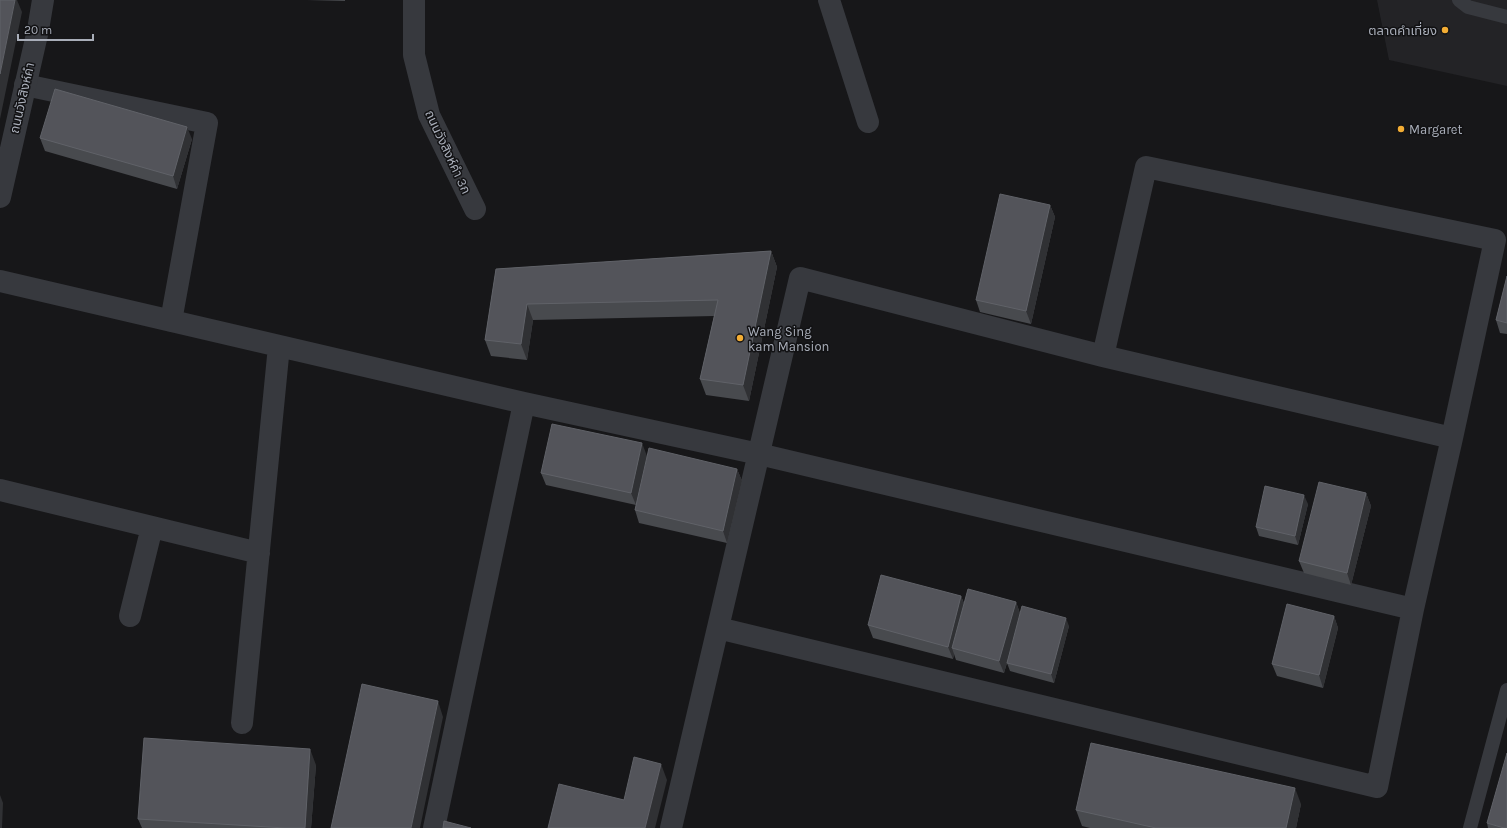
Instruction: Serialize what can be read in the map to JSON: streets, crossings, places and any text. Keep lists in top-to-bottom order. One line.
{"streets":{"street":["ถนนวังสิงห์คำ","ถนนวังสิงห์คำ 3ก"]},"places":["ตลาดคำเที่ยง","Margaret","Wang Sing kam Mansion"],"scale_bar":"20 m"}
